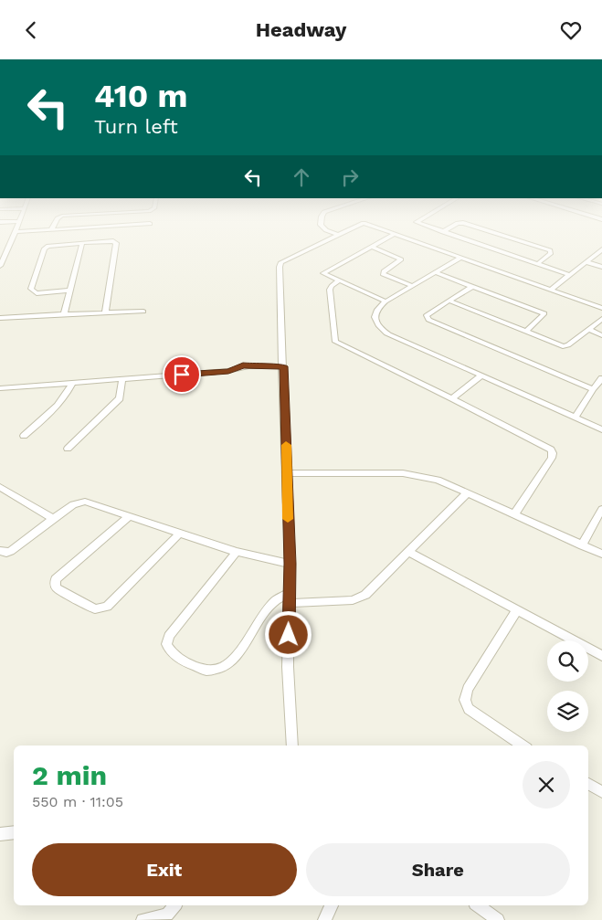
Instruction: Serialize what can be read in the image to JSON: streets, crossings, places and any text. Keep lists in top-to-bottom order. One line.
{"page":{"header":"Headway","turn":["410 m","Turn left"],"heading":["2 min","550 m · 11:05"],"buttons":["Exit","Share"]}}
